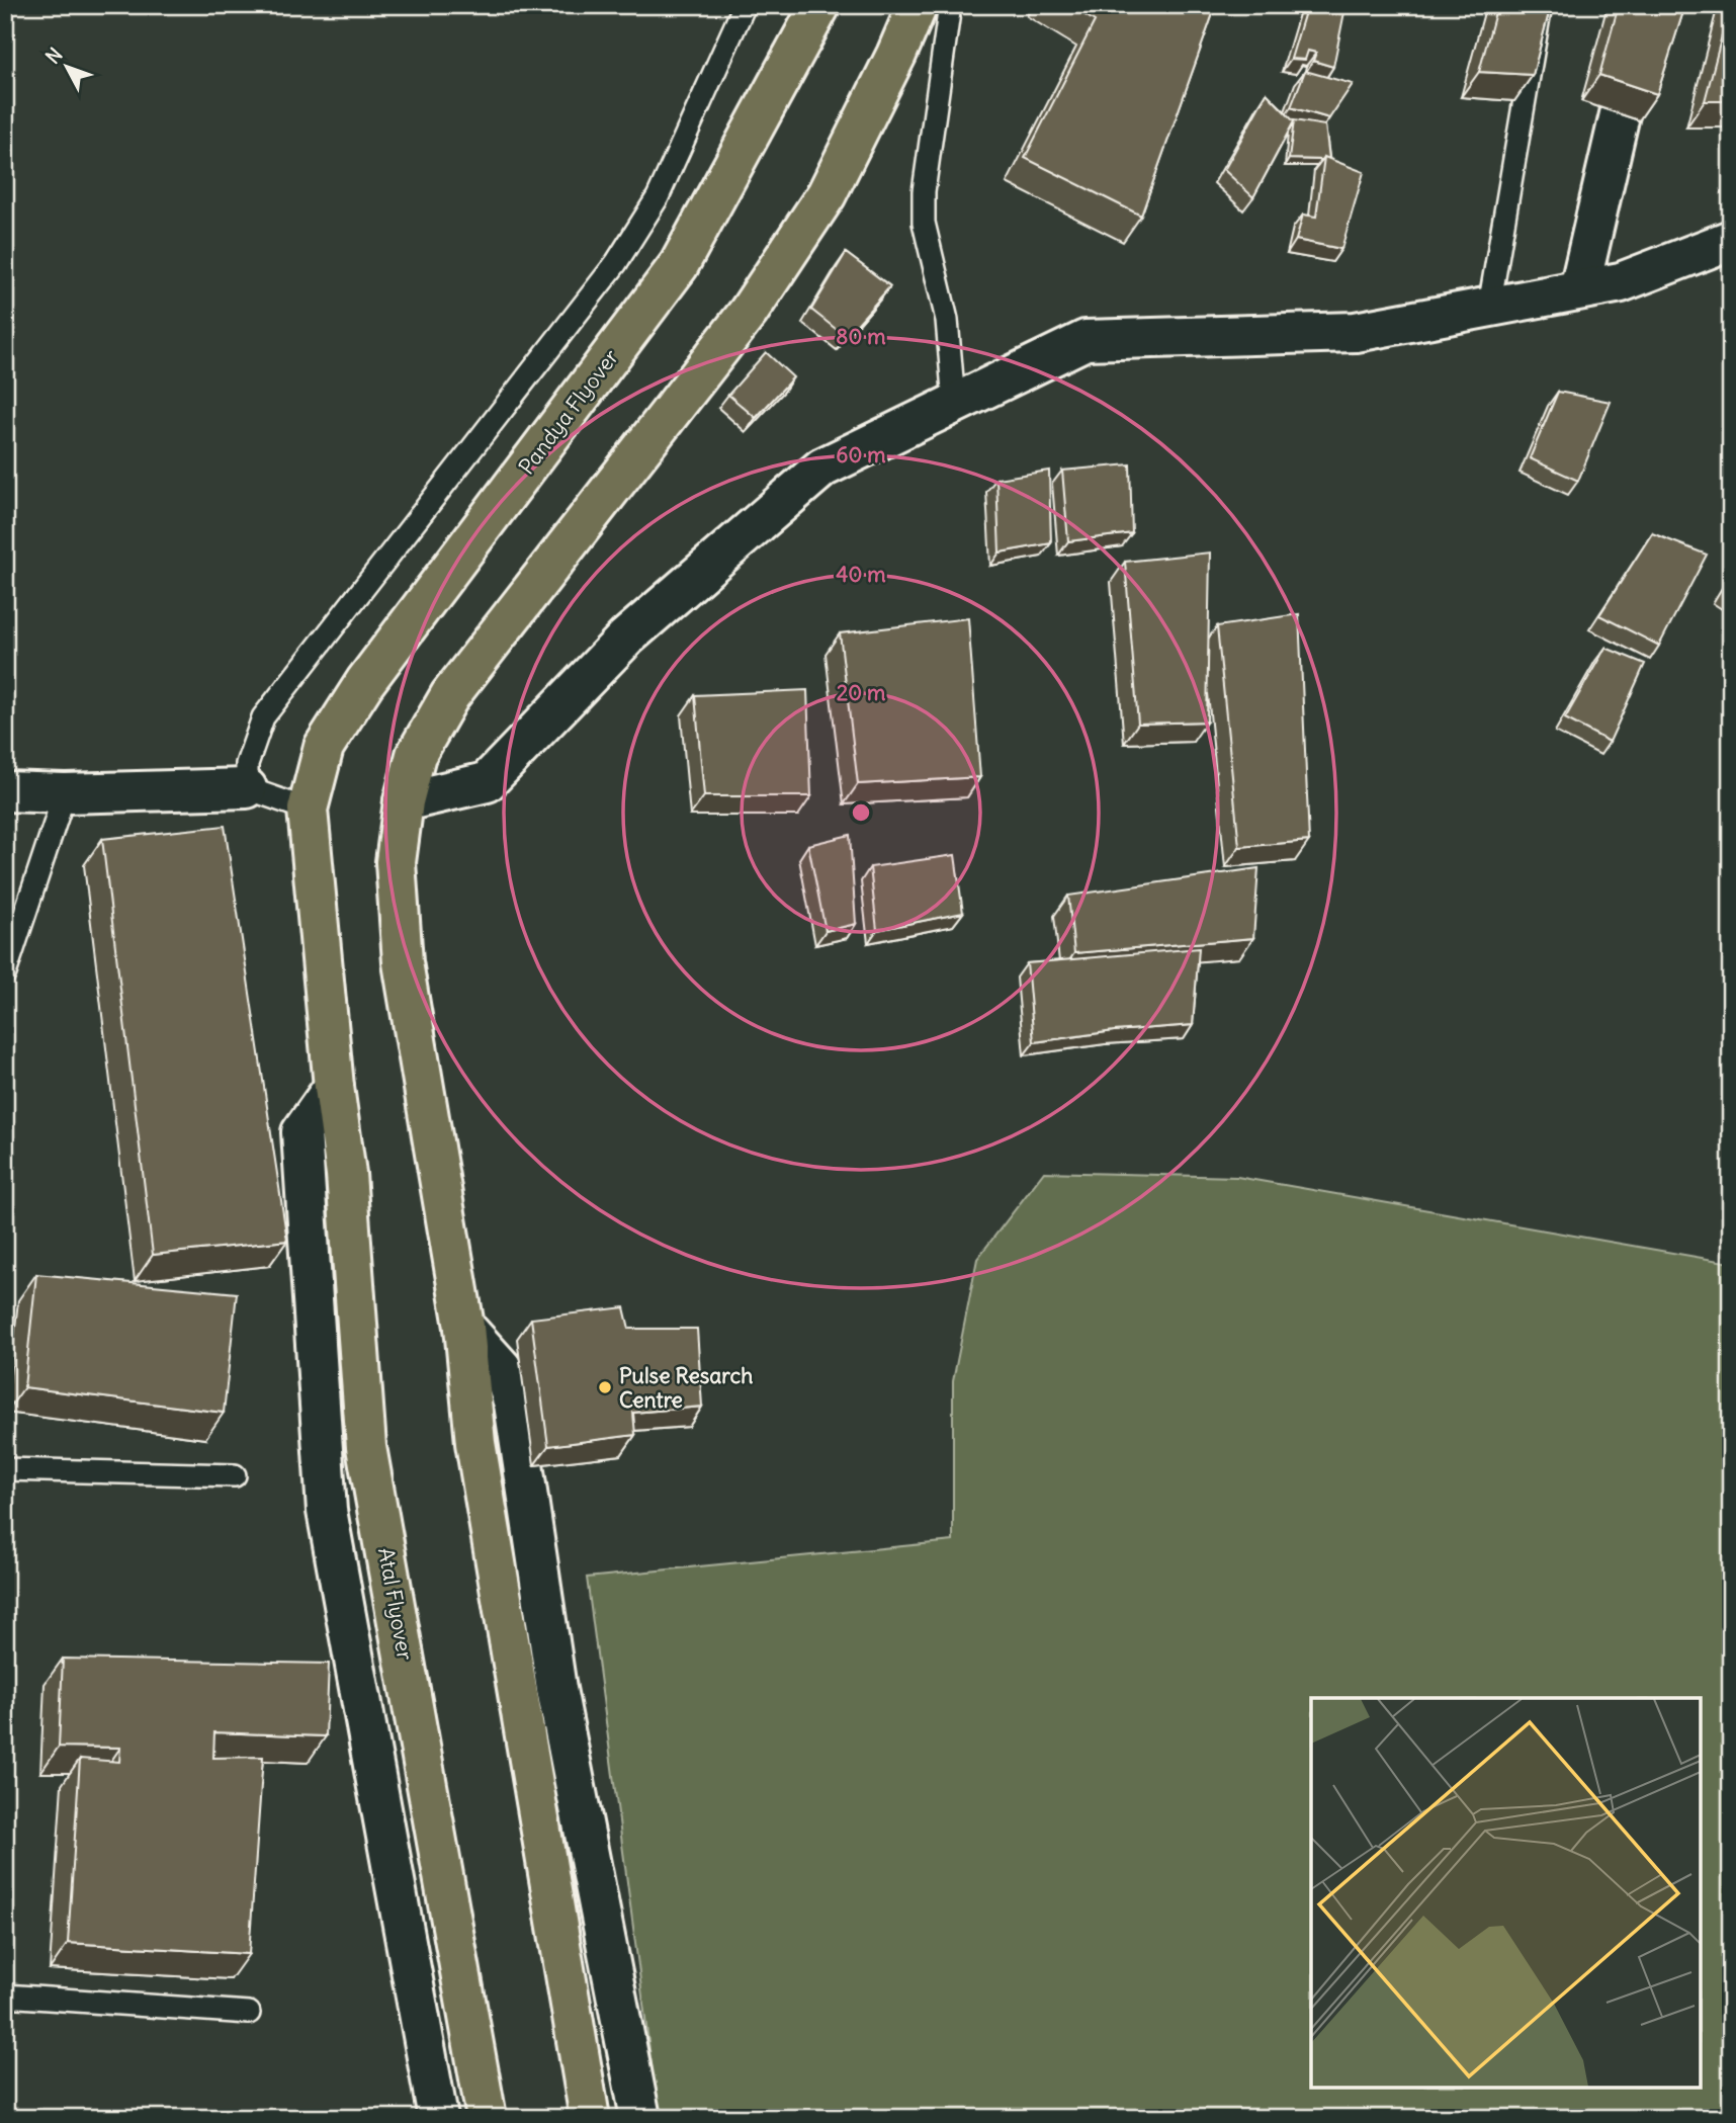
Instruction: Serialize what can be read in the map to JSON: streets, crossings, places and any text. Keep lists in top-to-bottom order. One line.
{"streets":{"main road":["Pandya Flyover","Atal Flyover"]},"crossings":[["Pandya Flyover","Atal Flyover"]],"places":["Pulse Resarch Centre"],"north":"top left","rings":["80 m","60 m","40 m","20 m"]}
